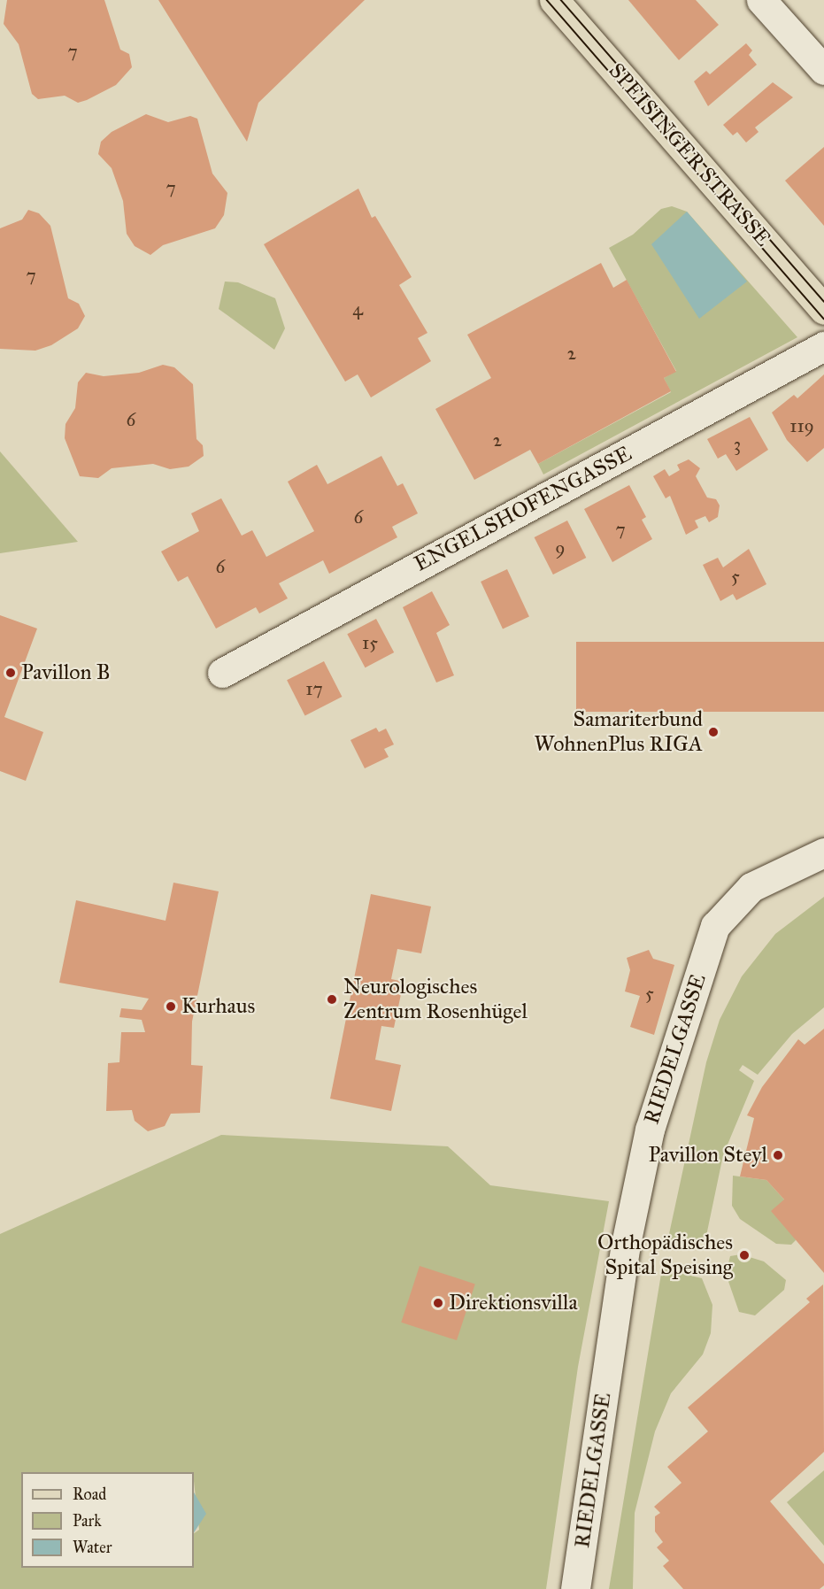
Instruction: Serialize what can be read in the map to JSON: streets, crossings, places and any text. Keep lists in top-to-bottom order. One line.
{"streets":{"main road":["SPEISINGER STRASSE"],"street":["ENGELSHOFENGASSE","RIEDELGASSE"]},"places":["Pavillon B","Samariterbund WohnenPlus RIGA","Neurologisches Zentrum Rosenhügel","Kurhaus","Pavillon Steyl","Orthopädisches Spital Speising","Direktionsvilla"],"house_numbers":["7","7","7","4","2","6","119","2","3","6","7","9","6","5","15","17","5"],"legend":["Road","Park","Water"]}
